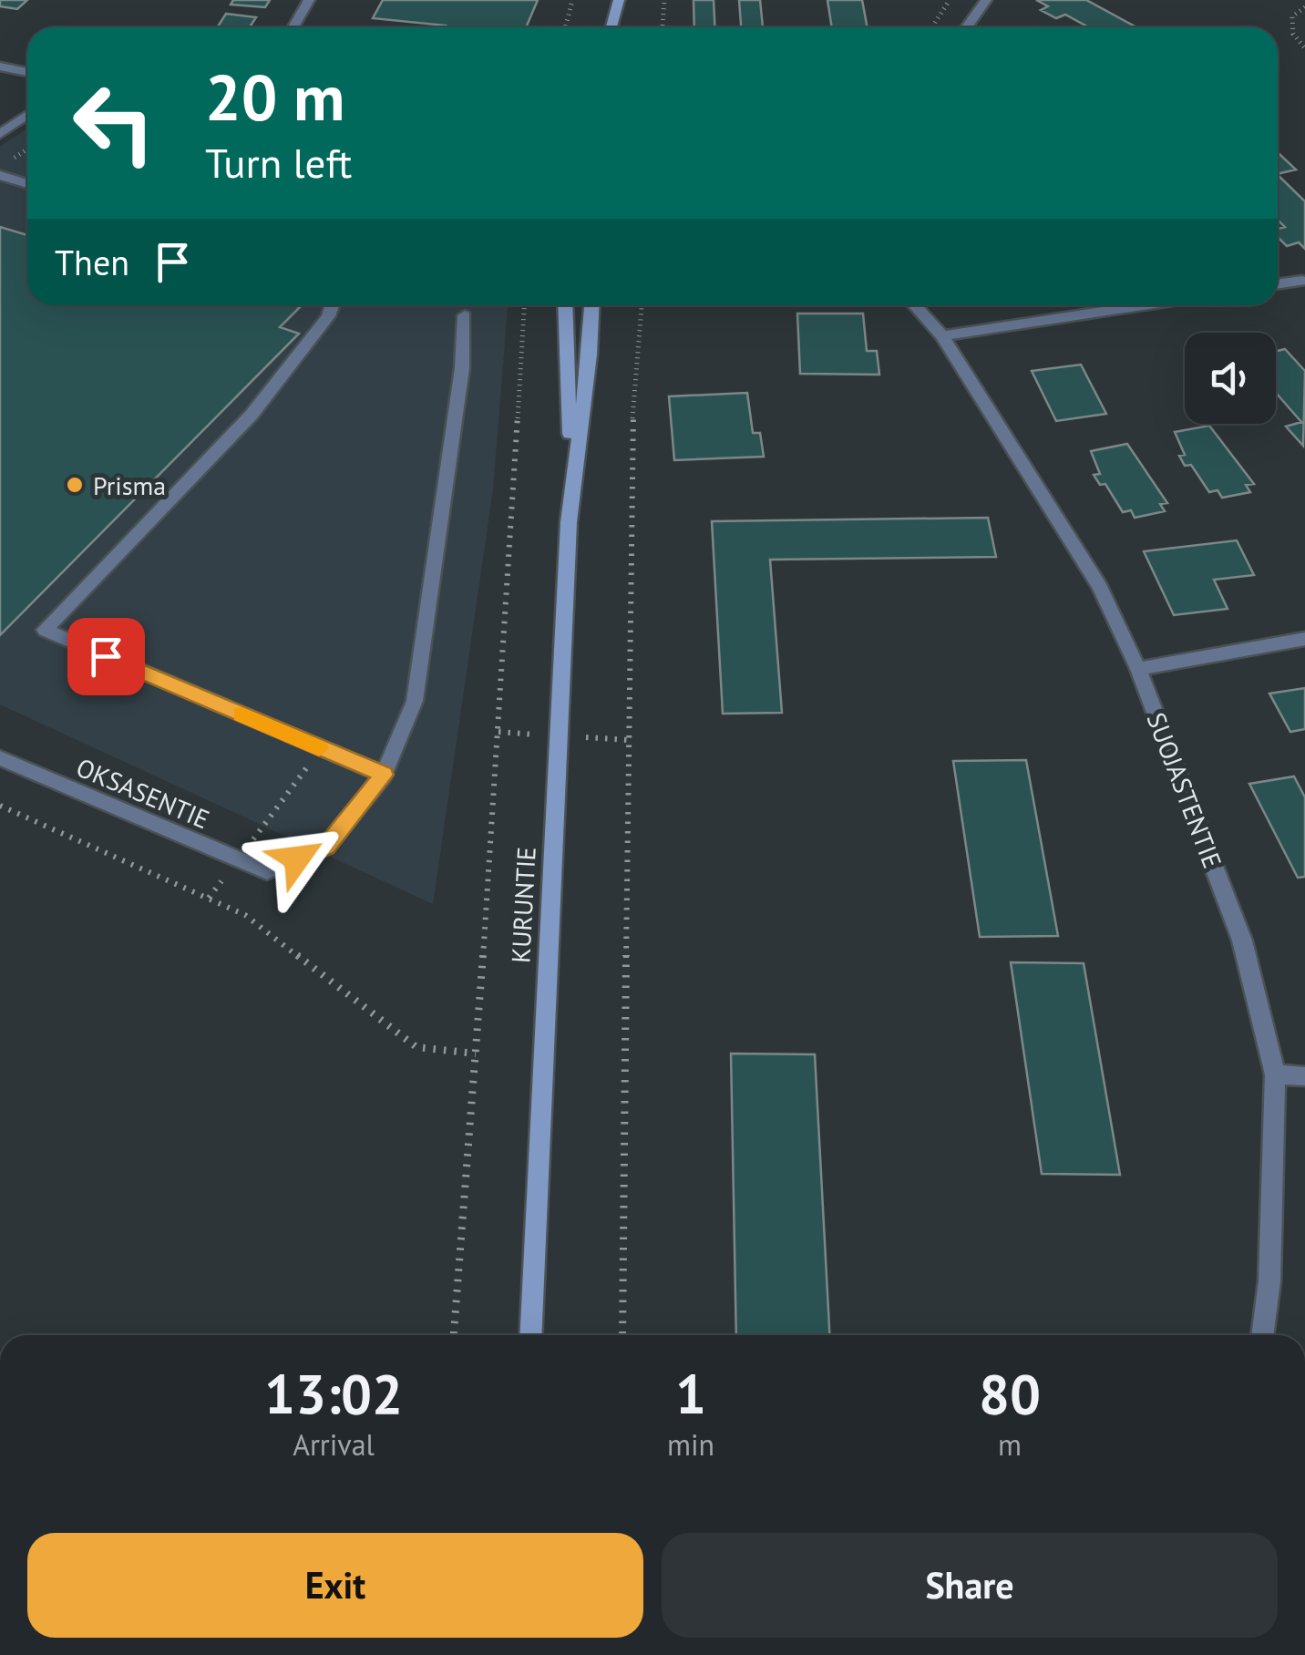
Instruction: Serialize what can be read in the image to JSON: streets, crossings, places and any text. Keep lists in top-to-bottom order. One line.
{"streets":{"main road":["KURUNTIE"],"street":["SUOJASTENTIE","OKSASENTIE"]},"places":["Prisma"],"page":{"turn":["20 m","Turn left"],"then":"Then","eta":["13:02","Arrival","1","min","80","m"],"buttons":["Exit","Share"]}}
